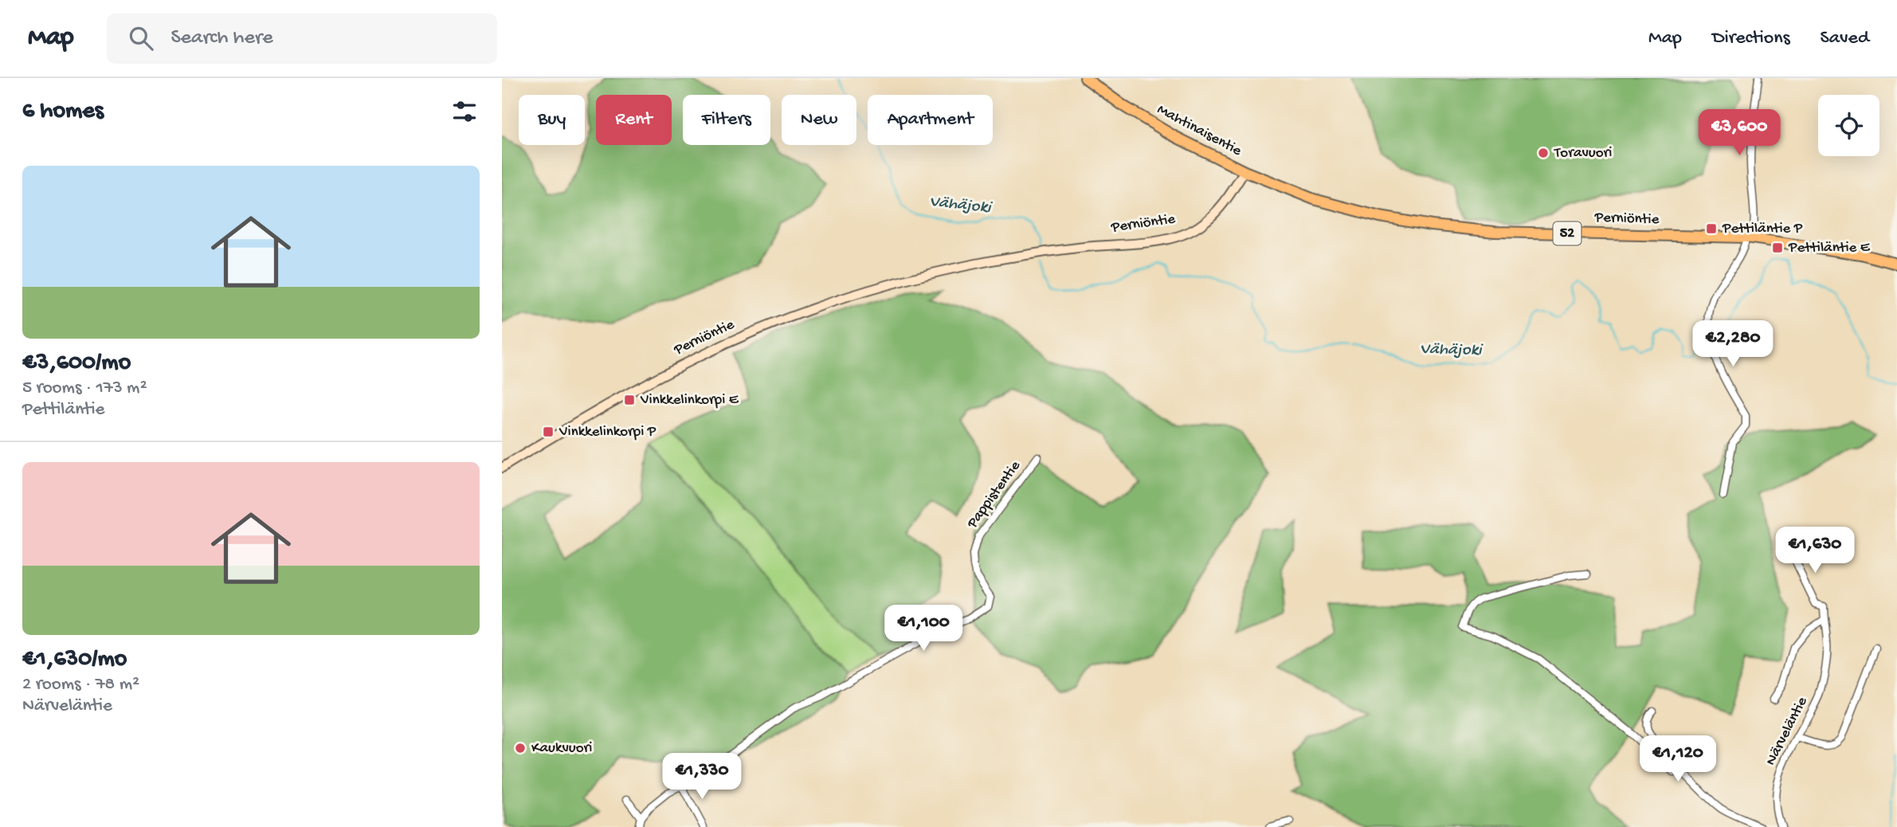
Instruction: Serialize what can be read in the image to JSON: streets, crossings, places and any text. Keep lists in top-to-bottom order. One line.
{"streets":{"main road":["Mahtinaisentie","Perniöntie","52"],"street":["Pappistentie","Närveläntie"]},"crossings":[["Mahtinaisentie","Perniöntie"]],"water":["Vähäjoki"],"places":{"other":["Toravuori","Kaukvuori"],"transit":["Pettiläntie P","Pettiläntie E","Vinkkelinkorpi E","Vinkkelinkorpi P"]},"page":{"header":"Map","search":"Search here","nav":["Map","Directions","Saved"],"heading":"6 homes","chip":["Buy","Rent","Filters","New","Apartment"],"price":["€3,600","€2,280","€1,630","€1,100","€1,120","€1,330"],"list":[{"name":"€3,600/mo","note":"5 rooms · 173 m² · Pettiläntie"},{"name":"€1,630/mo","note":"2 rooms · 78 m² · Närveläntie"}]}}
